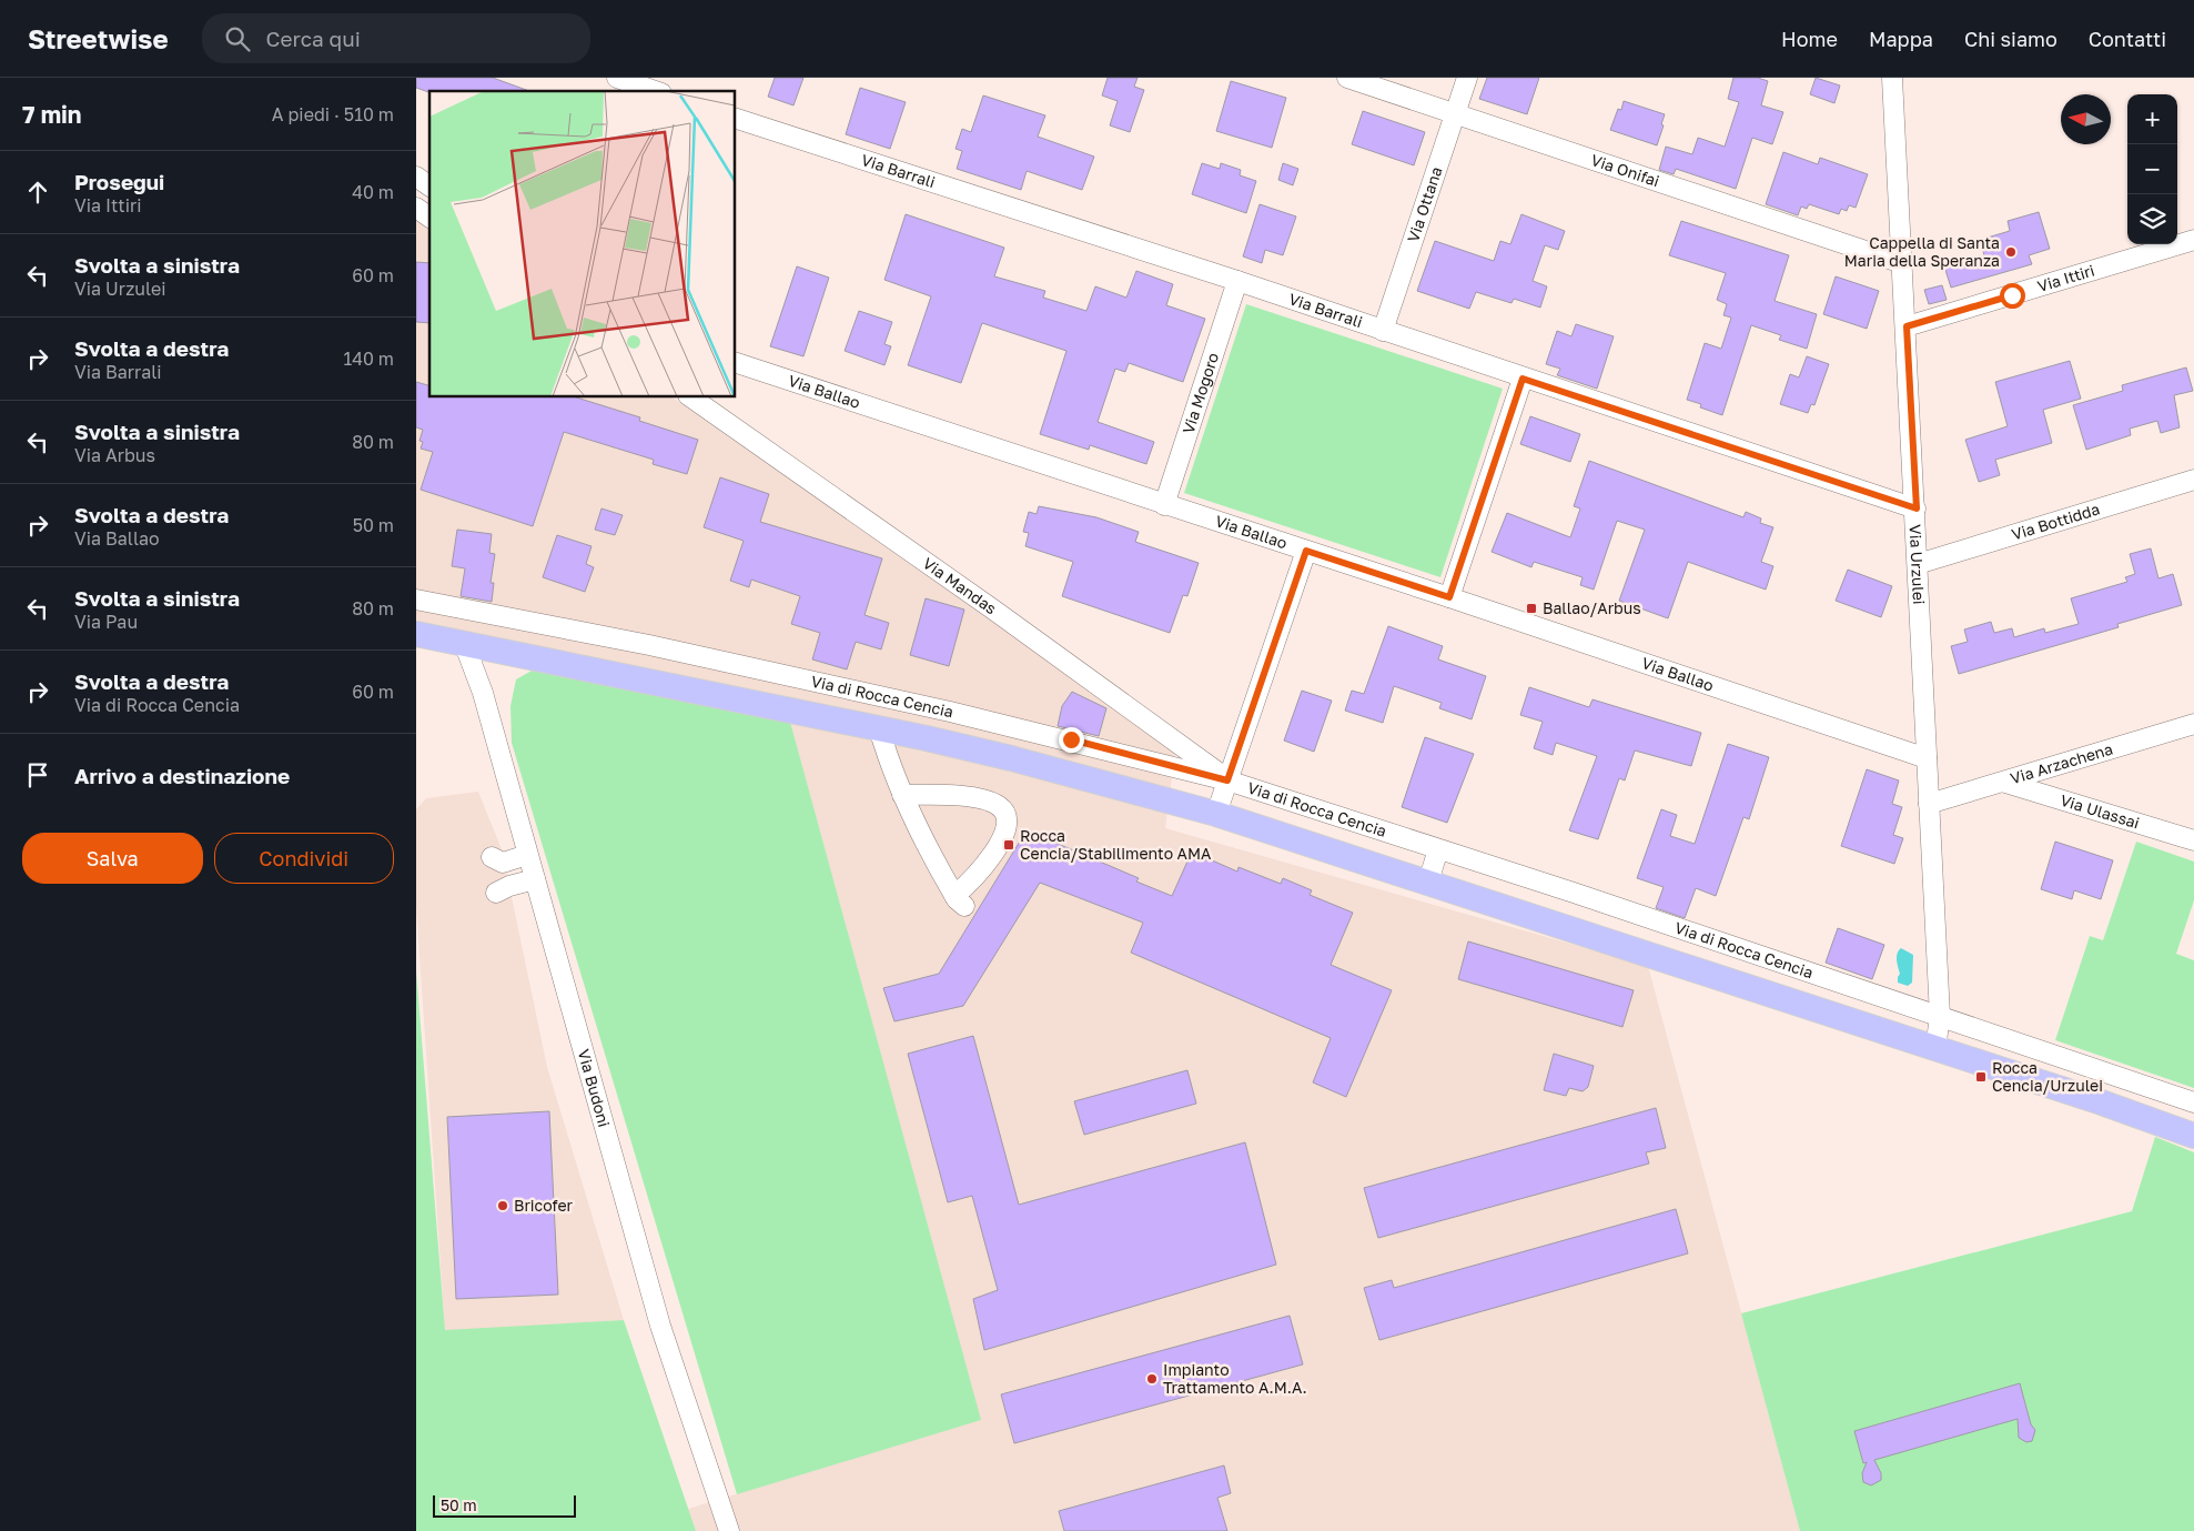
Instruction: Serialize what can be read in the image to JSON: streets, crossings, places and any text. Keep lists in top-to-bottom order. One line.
{"streets":{"main road":["Via di Rocca Cencia"],"street":["Via Onifai","Via Barrali","Via Ottana","Via Ittiri","Via Ballao","Via Mogoro","Via Bottidda","Via Urzulei","Via Mandas","Via Arzachena","Via Ulassai","Via Budoni"]},"crossings":[["Via Onifai","Via Ottana"],["Via Onifai","Via Urzulei"],["Via Barrali","Via Ottana"],["Via Barrali","Via Mogoro"],["Via Barrali","Via Urzulei"],["Via Ittiri","Via Urzulei"],["Via Ballao","Via Mogoro"],["Via Ballao","Via Urzulei"],["Via Bottidda","Via Urzulei"],["Via Urzulei","Via di Rocca Cencia"],["Via Urzulei","Via Arzachena"],["Via Mandas","Via di Rocca Cencia"],["Via di Rocca Cencia","Via Budoni"],["Via Arzachena","Via Ulassai"]],"places":{"other":["Cappella di Santa Maria della Speranza","Bricofer","Impianto Trattamento A.M.A."],"transit":["Ballao/Arbus","Rocca Cencia/Stabilimento AMA","Rocca Cencia/Urzulei"]},"scale_bar":"50 m","north":"left","page":{"header":"Streetwise","search":"Cerca qui","nav":["Home","Mappa","Chi siamo","Contatti"],"heading":["7 min","A piedi · 510 m"],"map_buttons":["+","−"],"list":[["Prosegui","Via Ittiri","40 m"],["Svolta a sinistra","Via Urzulei","60 m"],["Svolta a destra","Via Barrali","140 m"],["Svolta a sinistra","Via Arbus","80 m"],["Svolta a destra","Via Ballao","50 m"],["Svolta a sinistra","Via Pau","80 m"],["Svolta a destra","Via di Rocca Cencia","60 m"],"Arrivo a destinazione"],"buttons":["Salva","Condividi"],"scale":"50 m"}}
